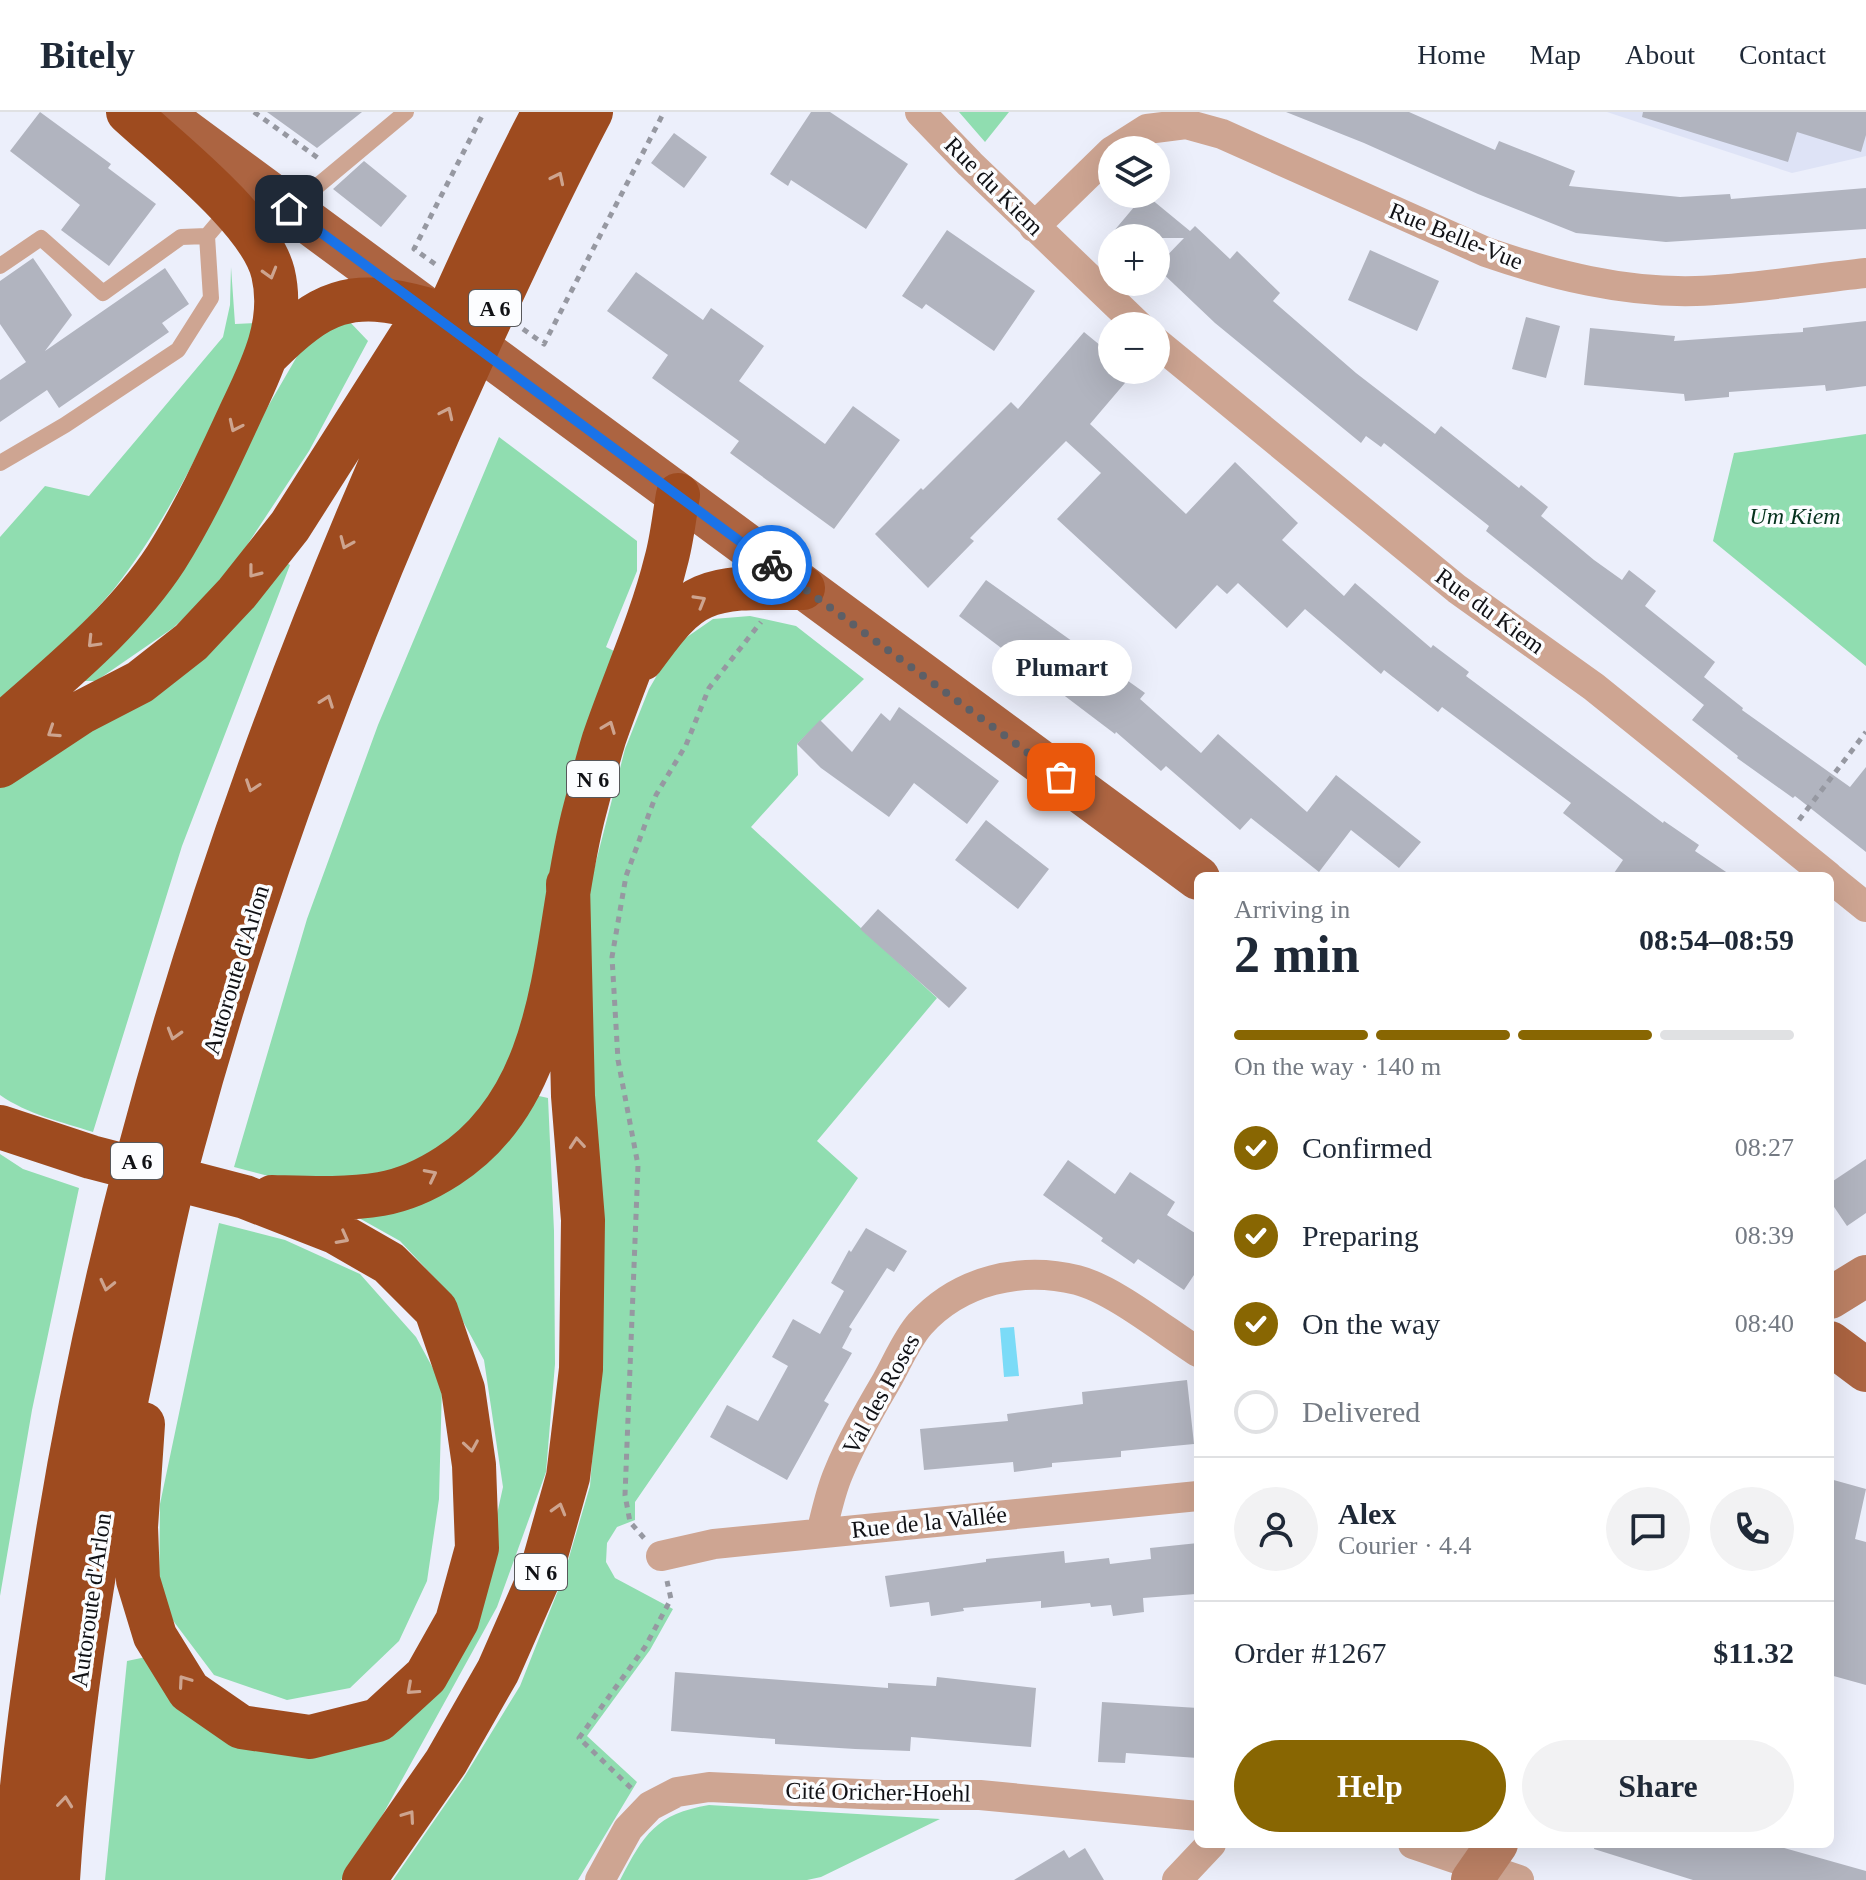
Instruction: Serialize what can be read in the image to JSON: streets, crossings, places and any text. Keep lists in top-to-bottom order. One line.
{"streets":{"highway":["A 6","N 6","Autoroute d'Arlon"],"street":["Rue du Kiem","Rue Belle-Vue","Val des Roses","Rue de la Vallée","Cité Oricher-Hoehl"]},"crossings":[["Rue du Kiem","Rue Belle-Vue"],["A 6","N 6"],["A 6","Autoroute d'Arlon"],["Val des Roses","Rue de la Vallée"]],"parks":["Um Kiem"],"places":["Plumart"],"page":{"header":"Bitely","nav":["Home","Map","About","Contact"],"map_buttons":["+","−"],"bubble":"Plumart","heading":["2 min","Arriving in","08:54–08:59"],"panel":["Alex","Courier · 4.4","Order #1267","$11.32"],"bar":"On the way · 140 m","list":[["Confirmed","08:27"],["Preparing","08:39"],["On the way","08:40"],"Delivered"],"buttons":["Help","Share"]}}
